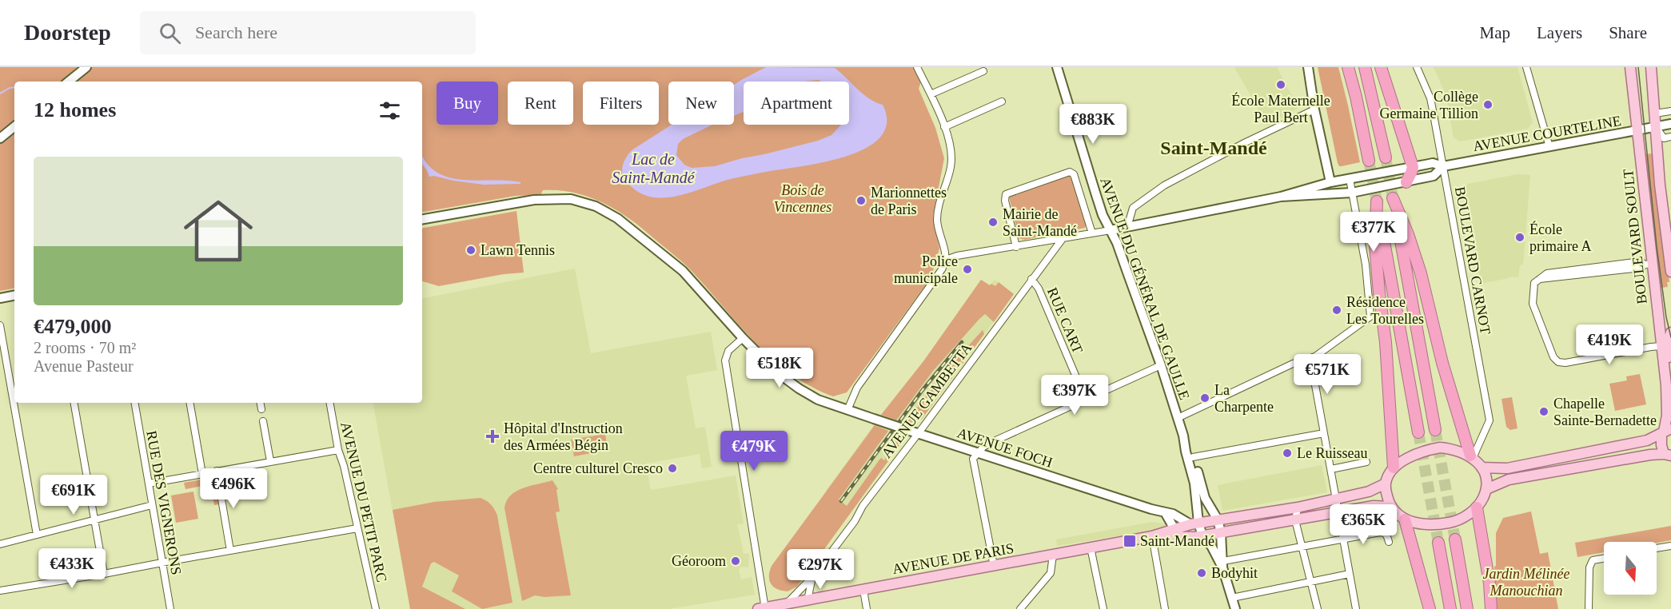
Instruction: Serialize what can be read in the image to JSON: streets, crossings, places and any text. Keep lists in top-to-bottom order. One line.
{"streets":{"main road":["AVENUE COURTELINE","BOULEVARD SOULT","AVENUE DU GÉNÉRAL DE GAULLE","AVENUE FOCH","AVENUE DE PARIS"],"street":["BOULEVARD CARNOT","RUE CART","AVENUE GAMBETTA","AVENUE DU PETIT PARC","RUE DES VIGNERONS"]},"crossings":[["AVENUE COURTELINE","BOULEVARD SOULT"],["AVENUE COURTELINE","BOULEVARD CARNOT"],["BOULEVARD CARNOT","AVENUE DE PARIS"],["AVENUE DU GÉNÉRAL DE GAULLE","AVENUE FOCH"],["AVENUE DU GÉNÉRAL DE GAULLE","AVENUE DE PARIS"],["RUE CART","AVENUE GAMBETTA"],["AVENUE GAMBETTA","AVENUE FOCH"],["AVENUE GAMBETTA","AVENUE DE PARIS"],["AVENUE FOCH","AVENUE DE PARIS"]],"districts":["Saint-Mandé"],"water":["Lac de Saint-Mandé"],"parks":["Bois de Vincennes","Jardin Mélinée Manouchian"],"places":{"other":["École Maternelle Paul Bert","Collège Germaine Tillion","Marionnettes de Paris","Mairie de Saint-Mandé","École primaire A","Lawn Tennis","Police municipale","Résidence Les Tourelles","La Charpente","Chapelle Sainte-Bernadette","Le Ruisseau","Centre culturel Cresco","Géoroom","Bodyhit"],"health":["Hôpital d'Instruction des Armées Bégin"],"transit":["Saint-Mandé"]},"north":"bottom","page":{"header":"Doorstep","search":"Search here","nav":["Map","Layers","Share"],"chip":["Buy","Rent","Filters","New","Apartment"],"heading":"12 homes","price":["€883K","€377K","€419K","€518K","€571K","€397K","€479K","€496K","€691K","€365K","€433K","€297K"],"list":[{"name":"€479,000","note":"2 rooms · 70 m² · Avenue Pasteur"}]}}
